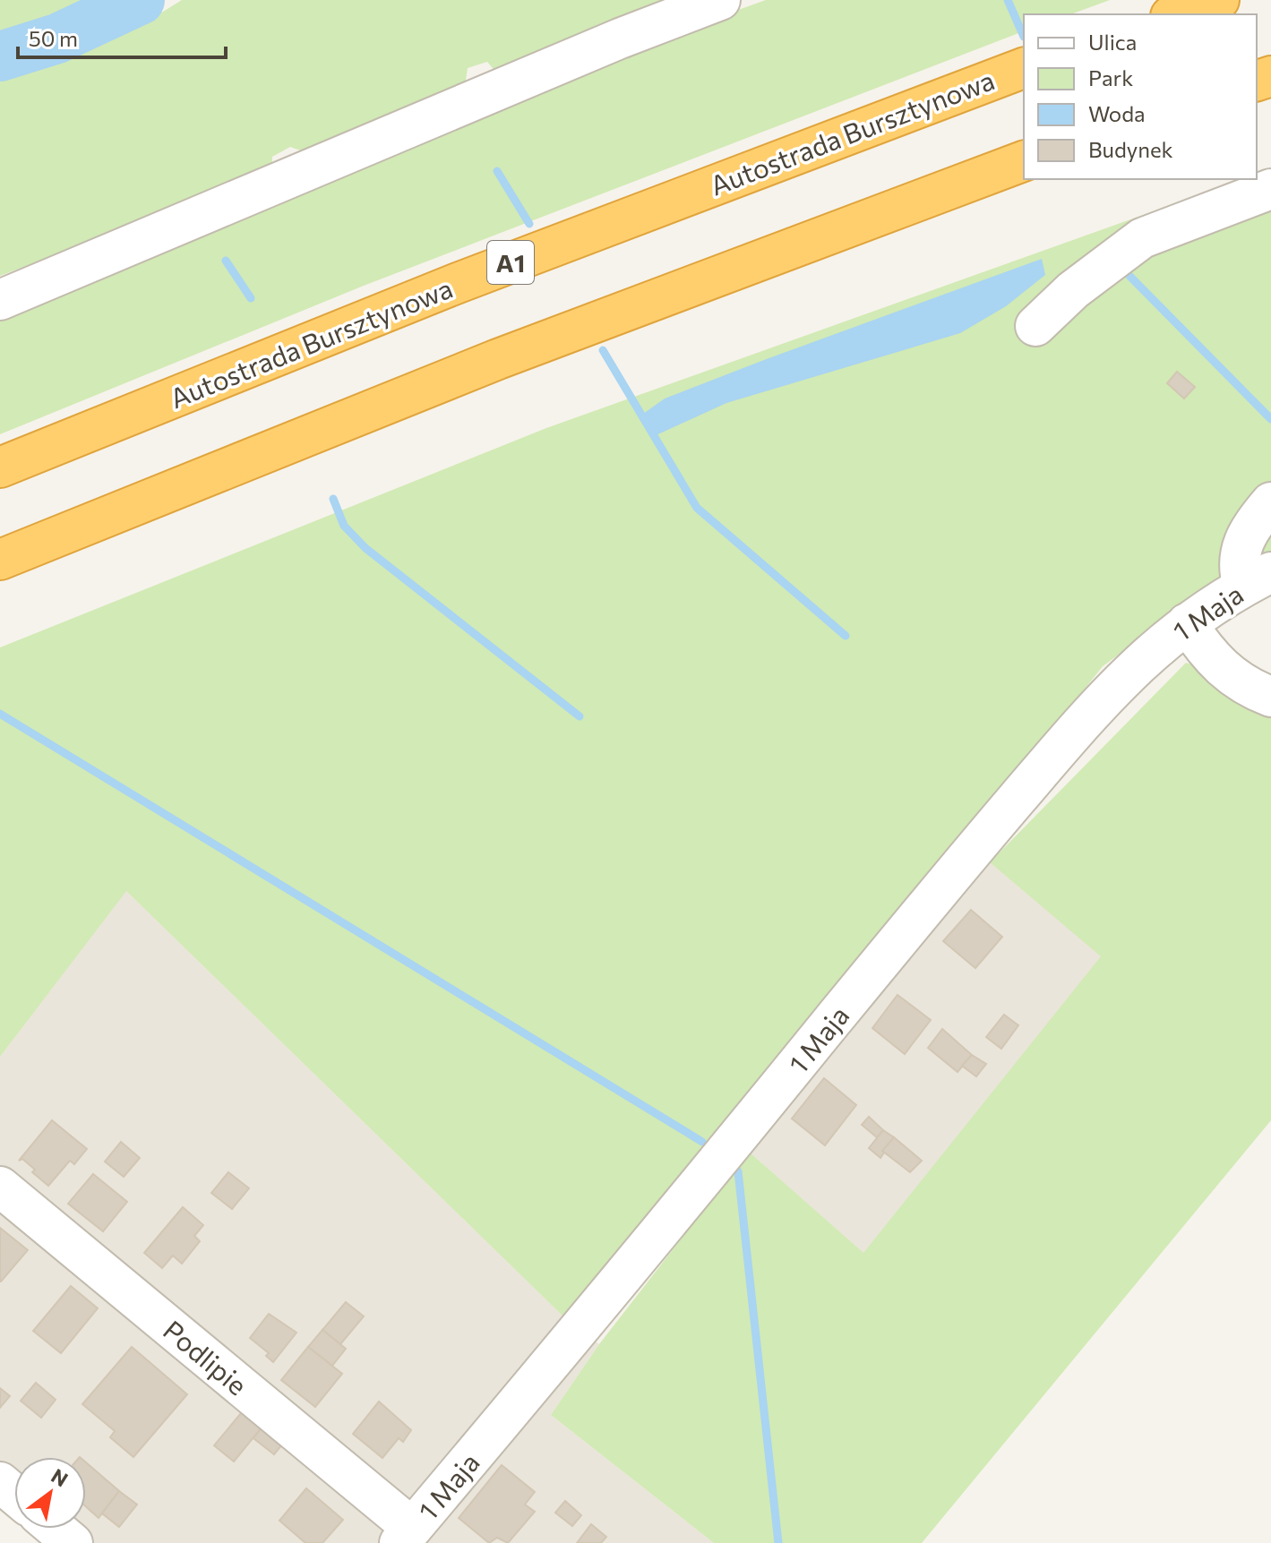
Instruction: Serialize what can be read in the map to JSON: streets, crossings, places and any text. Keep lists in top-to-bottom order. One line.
{"streets":{"highway":["Autostrada Bursztynowa","A1"],"street":["1 Maja","Podlipie"]},"crossings":[["1 Maja","Podlipie"]],"legend":["Ulica","Park","Woda","Budynek"],"scale_bar":"50 m","north":"top right"}
